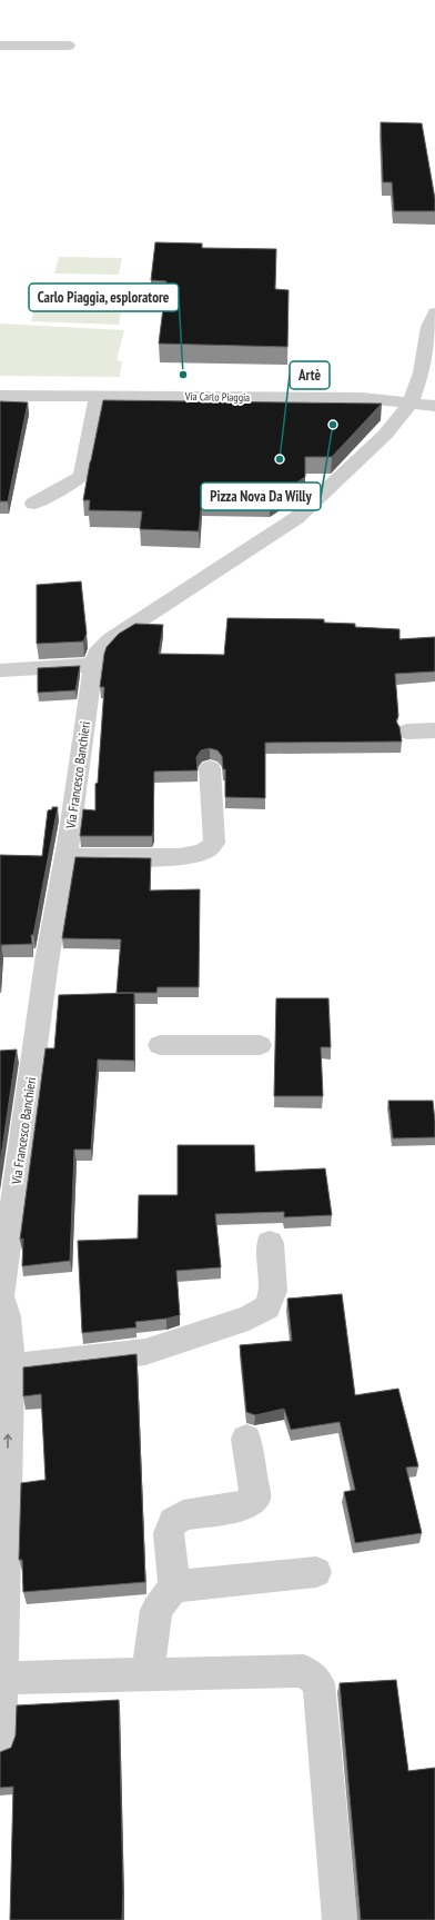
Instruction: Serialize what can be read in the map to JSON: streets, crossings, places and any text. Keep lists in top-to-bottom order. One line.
{"streets":{"street":["Via Carlo Piaggia","Via Francesco Banchieri"]},"crossings":[["Via Carlo Piaggia","Via Francesco Banchieri"]],"places":["Carlo Piaggia, esploratore","Pizza Nova Da Willy","Artè"]}
